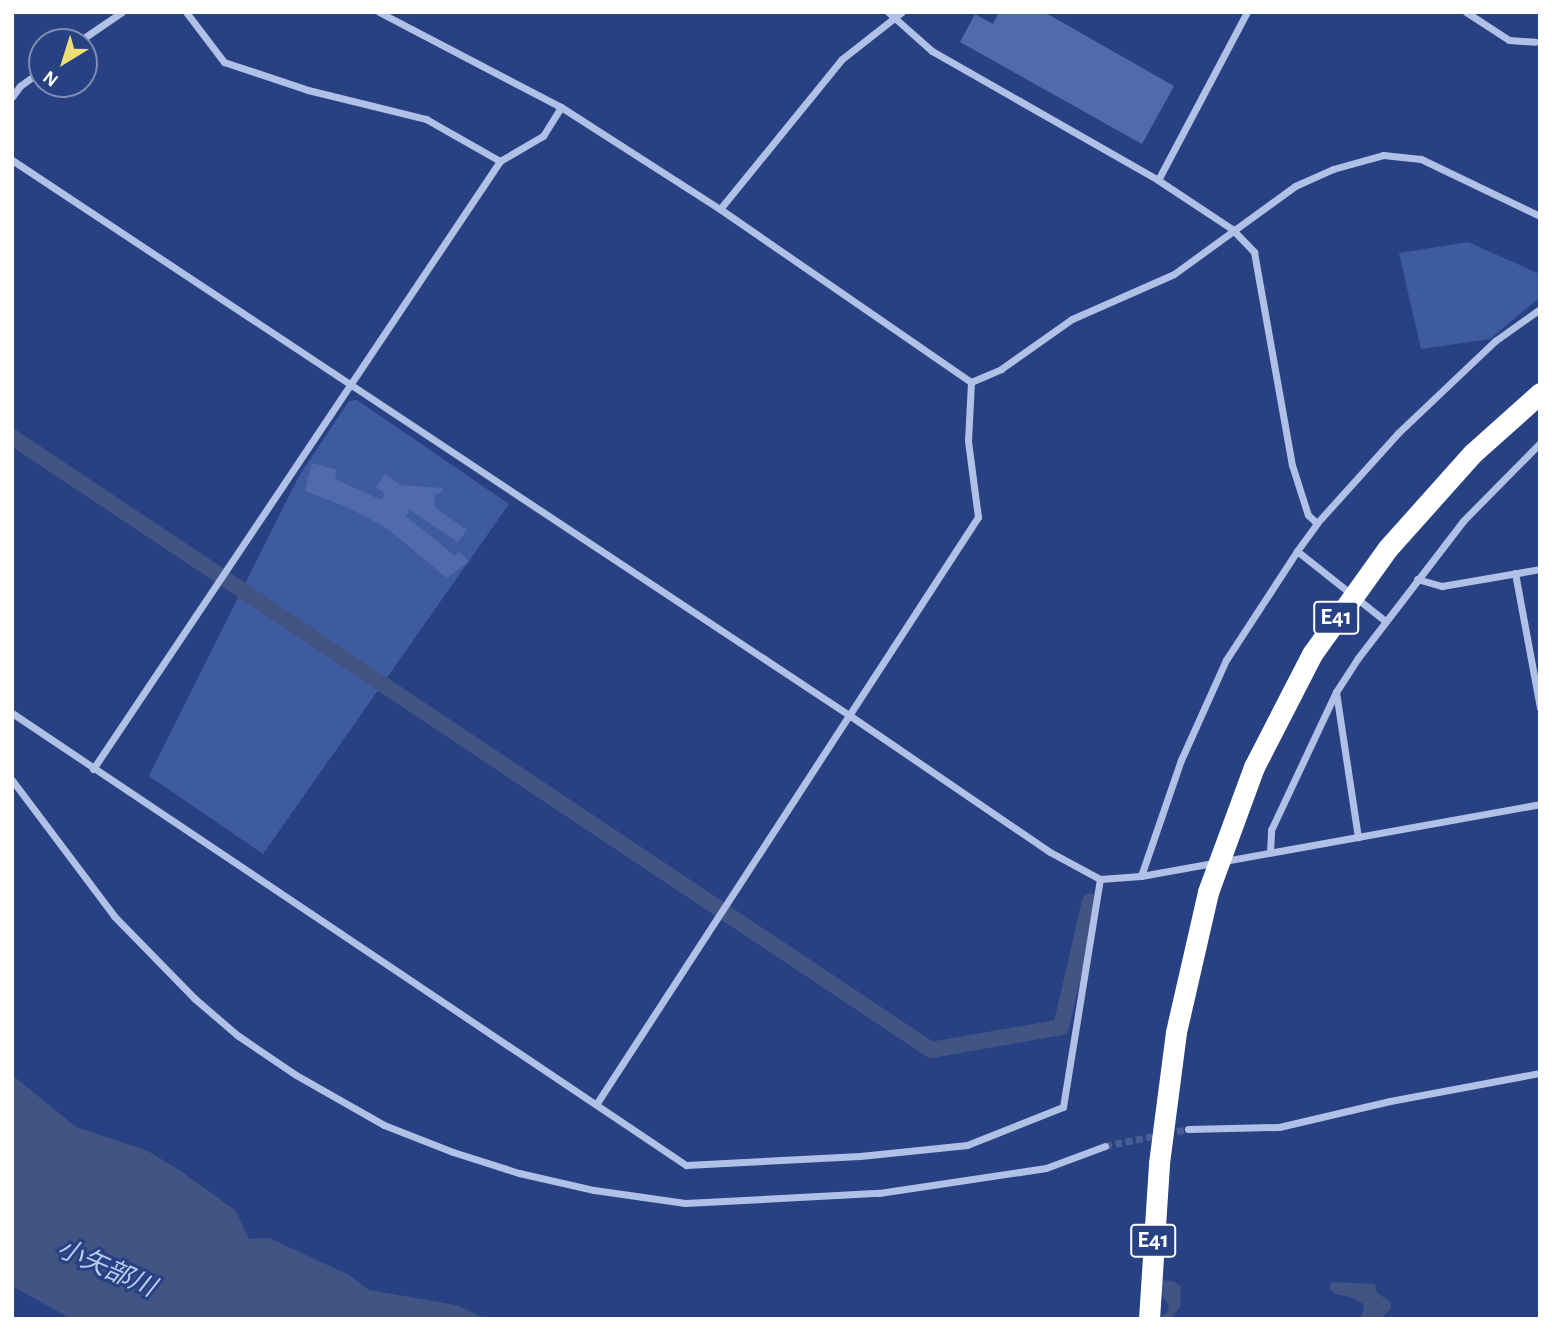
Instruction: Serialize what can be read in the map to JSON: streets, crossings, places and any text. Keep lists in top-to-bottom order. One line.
{"streets":{"highway":["E41"]},"water":["小矢部川"],"north":"bottom left"}
